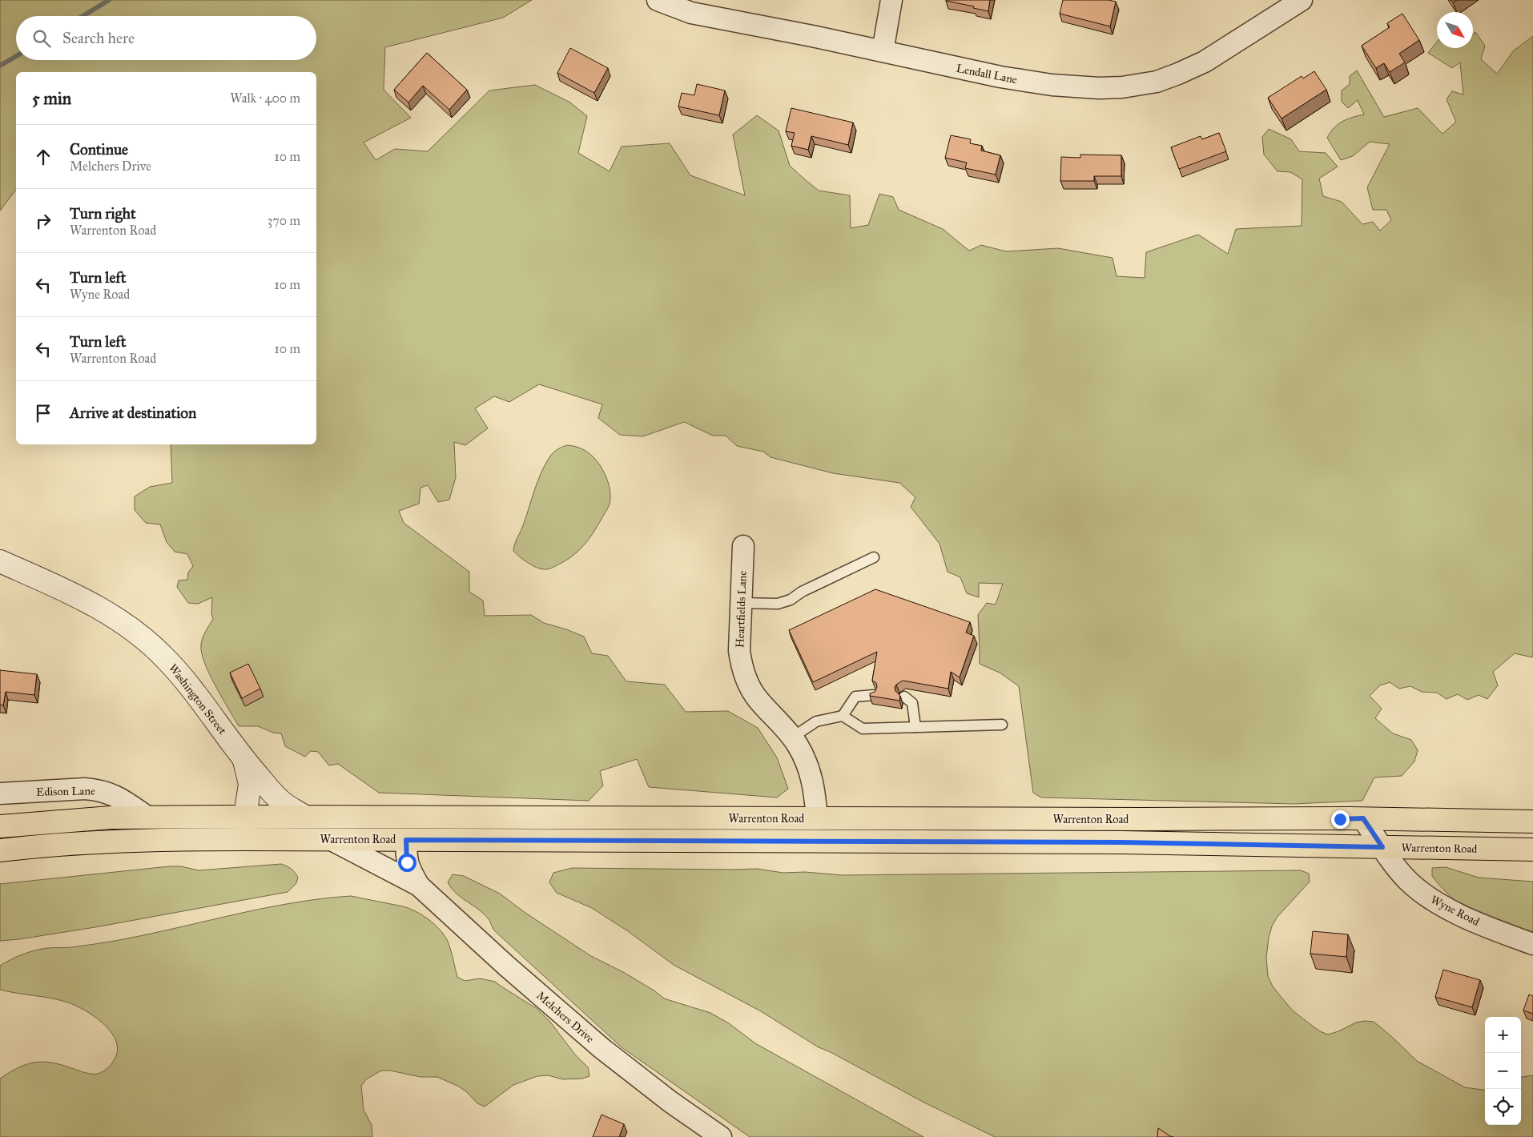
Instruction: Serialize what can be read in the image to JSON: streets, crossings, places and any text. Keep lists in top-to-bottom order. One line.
{"streets":{"main road":["Warrenton Road"],"street":["Lendall Lane","Heartfields Lane","Washington Street","Edison Lane","Wyne Road","Melchers Drive"]},"crossings":[["Heartfields Lane","Warrenton Road"],["Washington Street","Warrenton Road"],["Edison Lane","Warrenton Road"],["Warrenton Road","Wyne Road"],["Warrenton Road","Melchers Drive"]],"north":"bottom right","page":{"search":"Search here","heading":["5 min","Walk · 400 m"],"list":[["Continue","Melchers Drive","10 m"],["Turn right","Warrenton Road","370 m"],["Turn left","Wyne Road","10 m"],["Turn left","Warrenton Road","10 m"],"Arrive at destination"],"map_buttons":["+","−"]}}
